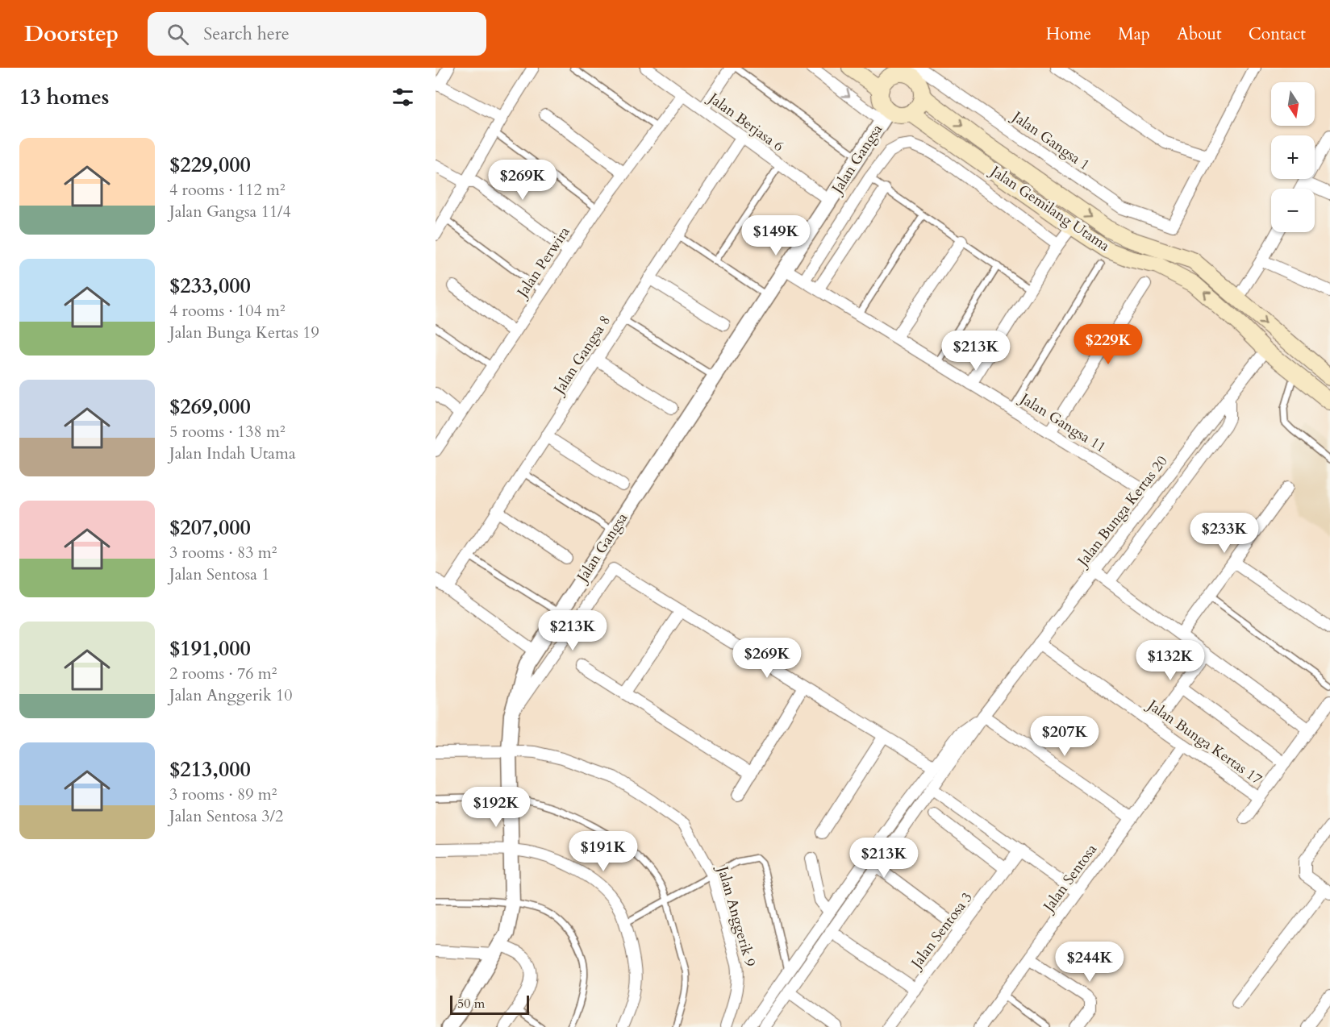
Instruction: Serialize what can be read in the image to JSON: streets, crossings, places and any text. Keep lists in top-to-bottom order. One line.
{"streets":{"main road":["Jalan Gemilang Utama"],"street":["Jalan Berjasa 6","Jalan Gangsa 1","Jalan Gangsa","Jalan Perwira","Jalan Gangsa 8","Jalan Gangsa 11","Jalan Bunga Kertas 20","Jalan Bunga Kertas 17","Jalan Sentosa","Jalan Anggerik 9","Jalan Sentosa 3"]},"crossings":[["Jalan Berjasa 6","Jalan Gangsa"],["Jalan Berjasa 6","Jalan Perwira"],["Jalan Berjasa 6","Jalan Gangsa 8"],["Jalan Gangsa","Jalan Gangsa 11"],["Jalan Gangsa","Jalan Anggerik 9"],["Jalan Gemilang Utama","Jalan Bunga Kertas 20"],["Jalan Gangsa 11","Jalan Bunga Kertas 20"],["Jalan Bunga Kertas 20","Jalan Bunga Kertas 17"],["Jalan Bunga Kertas 17","Jalan Sentosa"]],"scale_bar":"50 m","north":"bottom","page":{"header":"Doorstep","search":"Search here","nav":["Home","Map","About","Contact"],"heading":"13 homes","map_buttons":["+","−"],"list":[{"name":"$229,000","note":"4 rooms · 112 m² · Jalan Gangsa 11/4"},{"name":"$233,000","note":"4 rooms · 104 m² · Jalan Bunga Kertas 19"},{"name":"$269,000","note":"5 rooms · 138 m² · Jalan Indah Utama"},{"name":"$207,000","note":"3 rooms · 83 m² · Jalan Sentosa 1"},{"name":"$191,000","note":"2 rooms · 76 m² · Jalan Anggerik 10"},{"name":"$213,000","note":"3 rooms · 89 m² · Jalan Sentosa 3/2"}],"price":["$269K","$149K","$229K","$213K","$233K","$213K","$269K","$132K","$207K","$192K","$191K","$213K","$244K"],"scale":"50 m"}}
